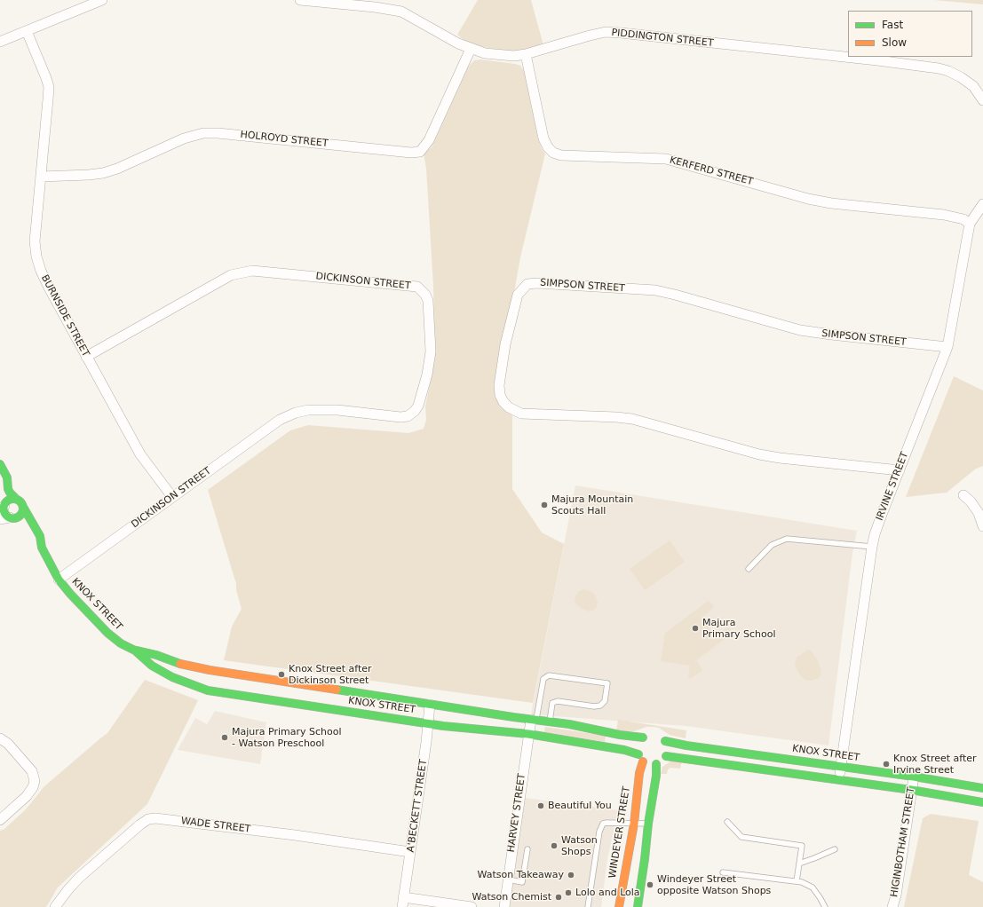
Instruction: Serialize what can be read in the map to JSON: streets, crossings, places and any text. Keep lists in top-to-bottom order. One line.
{"streets":{"street":["PIDDINGTON STREET","HOLROYD STREET","KERFERD STREET","DICKINSON STREET","SIMPSON STREET","BURNSIDE STREET","IRVINE STREET","KNOX STREET","A'BECKETT STREET","HARVEY STREET","WADE STREET","WINDEYER STREET","HIGINBOTHAM STREET"]},"crossings":[["PIDDINGTON STREET","HOLROYD STREET"],["PIDDINGTON STREET","KERFERD STREET"],["HOLROYD STREET","BURNSIDE STREET"],["KERFERD STREET","IRVINE STREET"],["DICKINSON STREET","BURNSIDE STREET"],["DICKINSON STREET","KNOX STREET"],["SIMPSON STREET","IRVINE STREET"],["IRVINE STREET","KNOX STREET"],["KNOX STREET","A'BECKETT STREET"],["KNOX STREET","HARVEY STREET"],["KNOX STREET","WINDEYER STREET"],["KNOX STREET","HIGINBOTHAM STREET"],["A'BECKETT STREET","WADE STREET"]],"places":["Majura Mountain Scouts Hall","Majura Primary School","Knox Street after Dickinson Street","Majura Primary School - Watson Preschool","Knox Street after Irvine Street","Beautiful You","Watson Shops","Watson Takeaway","Windeyer Street opposite Watson Shops","Lolo and Lola","Watson Chemist"],"legend":["Fast","Slow"]}
